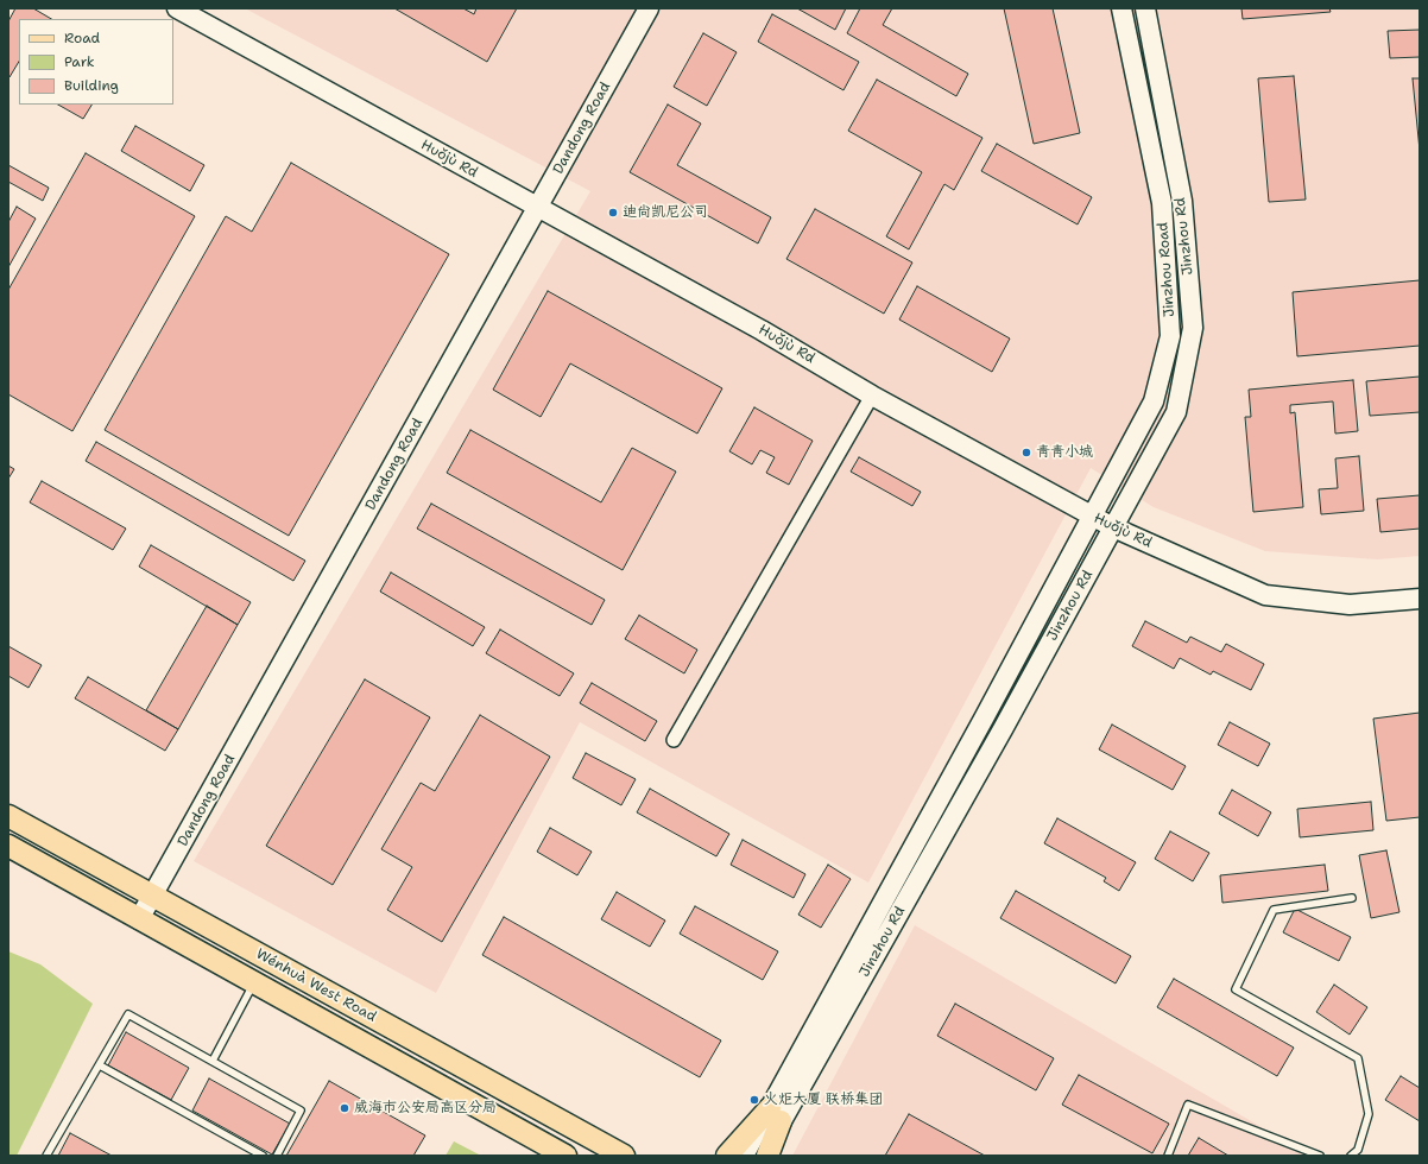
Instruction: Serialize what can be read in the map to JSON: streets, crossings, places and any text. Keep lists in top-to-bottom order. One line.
{"streets":{"main road":["Dandong Road","Huǒjù Rd","Jinzhou Rd","Jinzhou Road","Wénhuà West Road"]},"crossings":[["Dandong Road","Huǒjù Rd"],["Dandong Road","Wénhuà West Road"],["Huǒjù Rd","Jinzhou Rd"],["Huǒjù Rd","Jinzhou Road"],["Jinzhou Rd","Jinzhou Road"]],"places":["迪尚凯尼公司","青青小城","火炬大厦 联桥集团","威海市公安局高区分局"],"legend":["Road","Park","Building"]}
